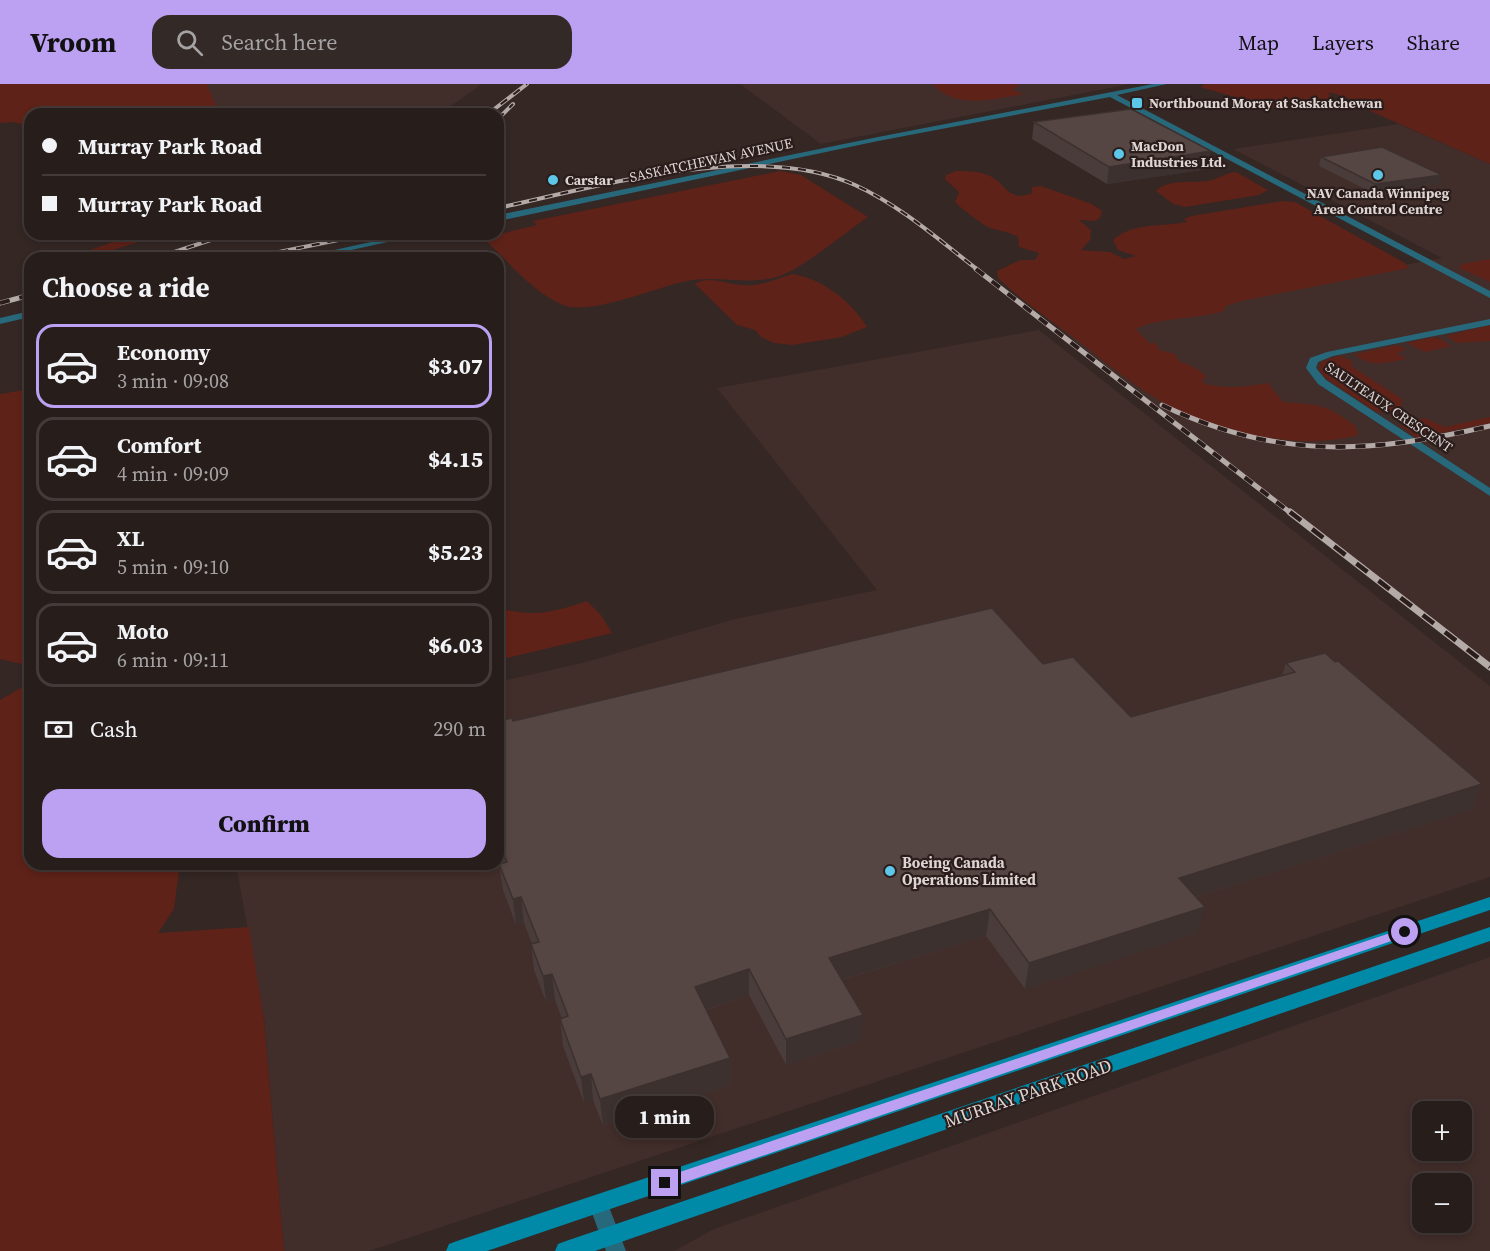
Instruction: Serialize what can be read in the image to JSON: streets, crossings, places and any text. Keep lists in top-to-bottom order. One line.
{"streets":{"street":["SASKATCHEWAN AVENUE","SAULTEAUX CRESCENT","MURRAY PARK ROAD"]},"places":{"transit":["Northbound Moray at Saskatchewan"],"other":["MacDon Industries Ltd.","NAV Canada Winnipeg Area Control Centre","Carstar","Boeing Canada Operations Limited"]},"page":{"header":"Vroom","search":"Search here","nav":["Map","Layers","Share"],"banner":["Murray Park Road","Murray Park Road"],"heading":"Choose a ride","list":[{"name":"Economy","note":"3 min · 09:08","value":"$3.07"},{"name":"Comfort","note":"4 min · 09:09","value":"$4.15"},{"name":"XL","note":"5 min · 09:10","value":"$5.23"},{"name":"Moto","note":"6 min · 09:11","value":"$6.03"}],"pay":["Cash","290 m"],"buttons":"Confirm","bubble":"1 min","map_buttons":["+","−"]}}
